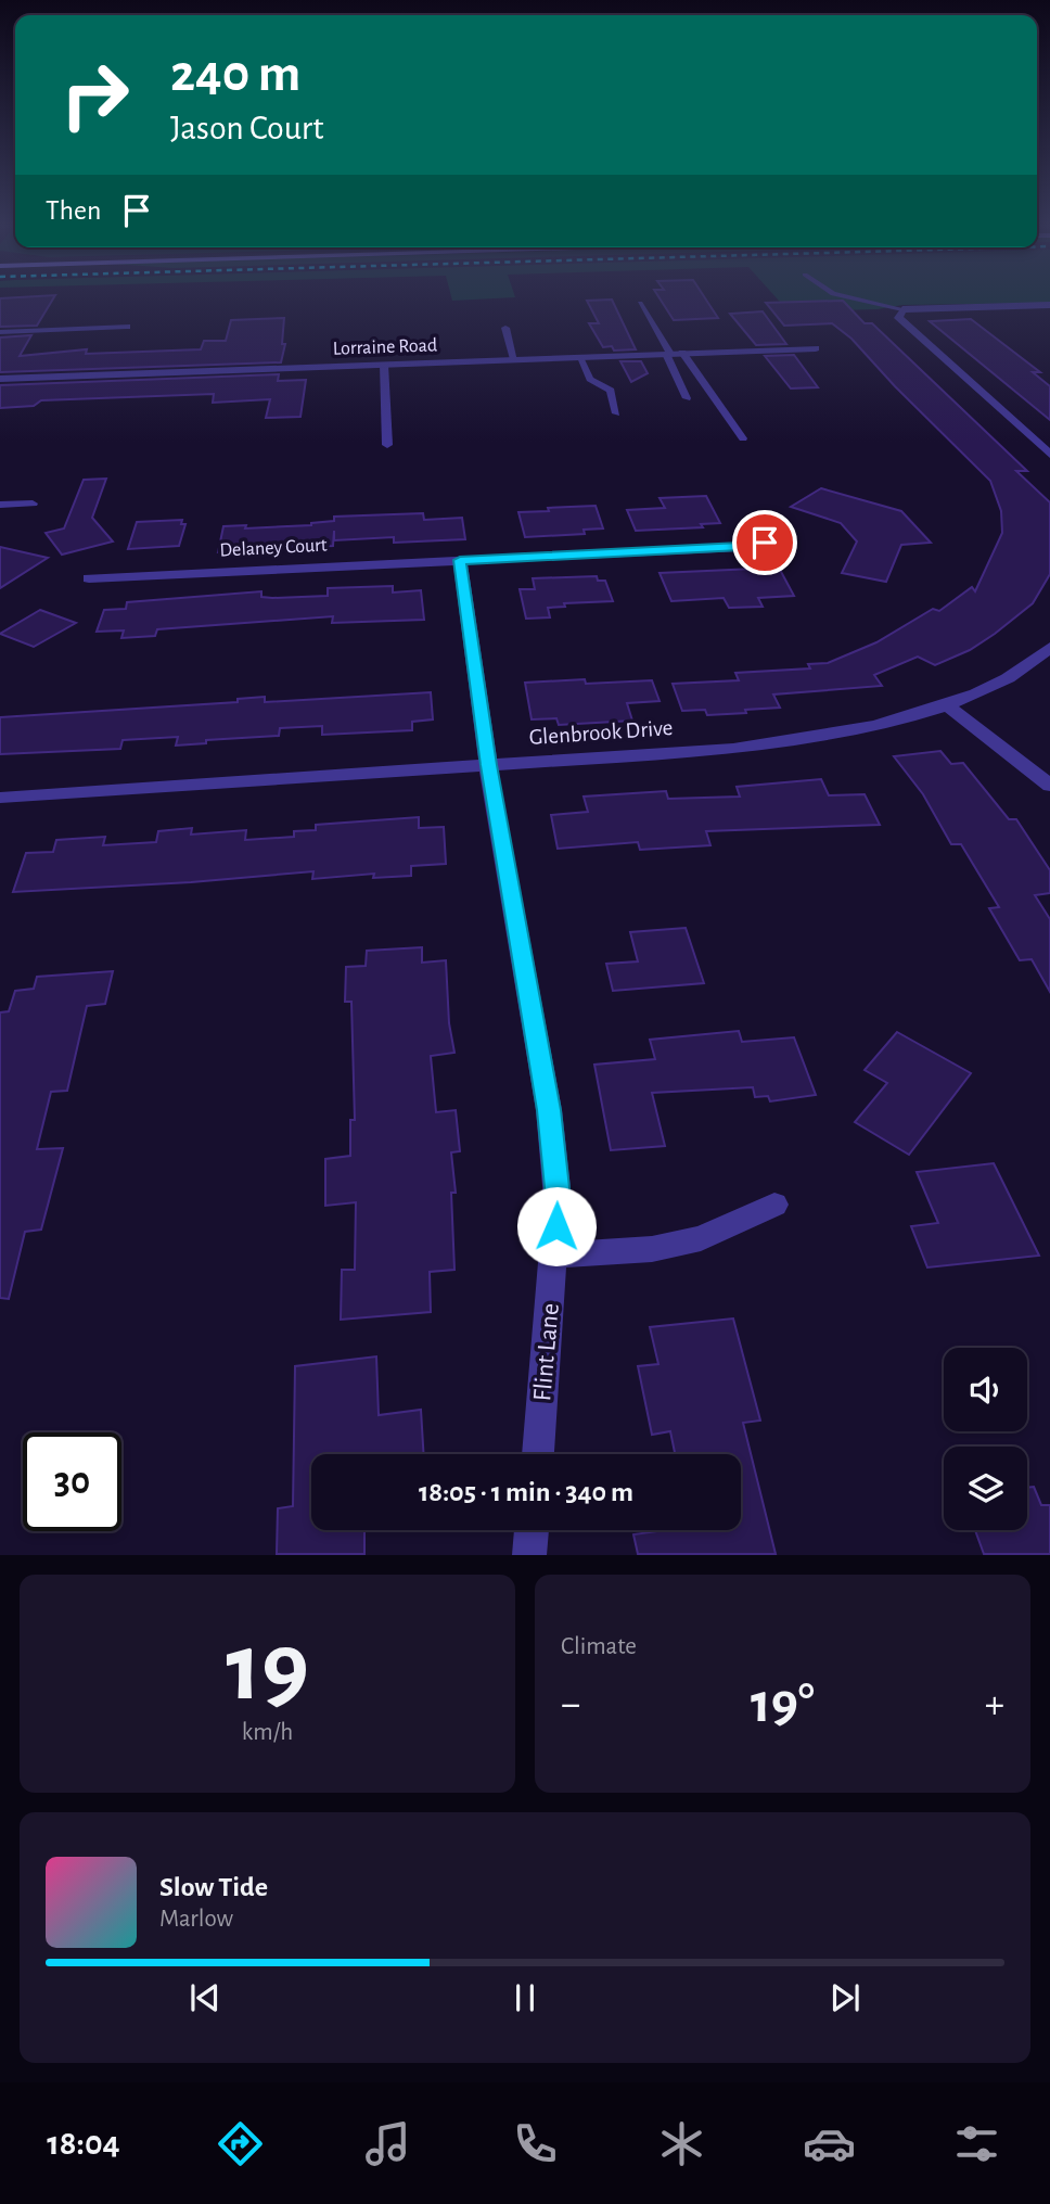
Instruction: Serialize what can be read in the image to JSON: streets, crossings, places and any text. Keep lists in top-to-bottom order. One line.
{"streets":{"street":["Lorraine Road","Delaney Court","Glenbrook Drive","Flint Lane"]},"crossings":[["Delaney Court","Flint Lane"],["Glenbrook Drive","Flint Lane"]],"page":{"turn":["240 m","Jason Court"],"then":"Then","limit":"30","trip":"18:05 · 1 min · 340 m","tile":[["19","km/h"],"Climate"],"heat":["−","19°","+"],"song":["Slow Tide","Marlow"],"tabs":"18:04"}}
